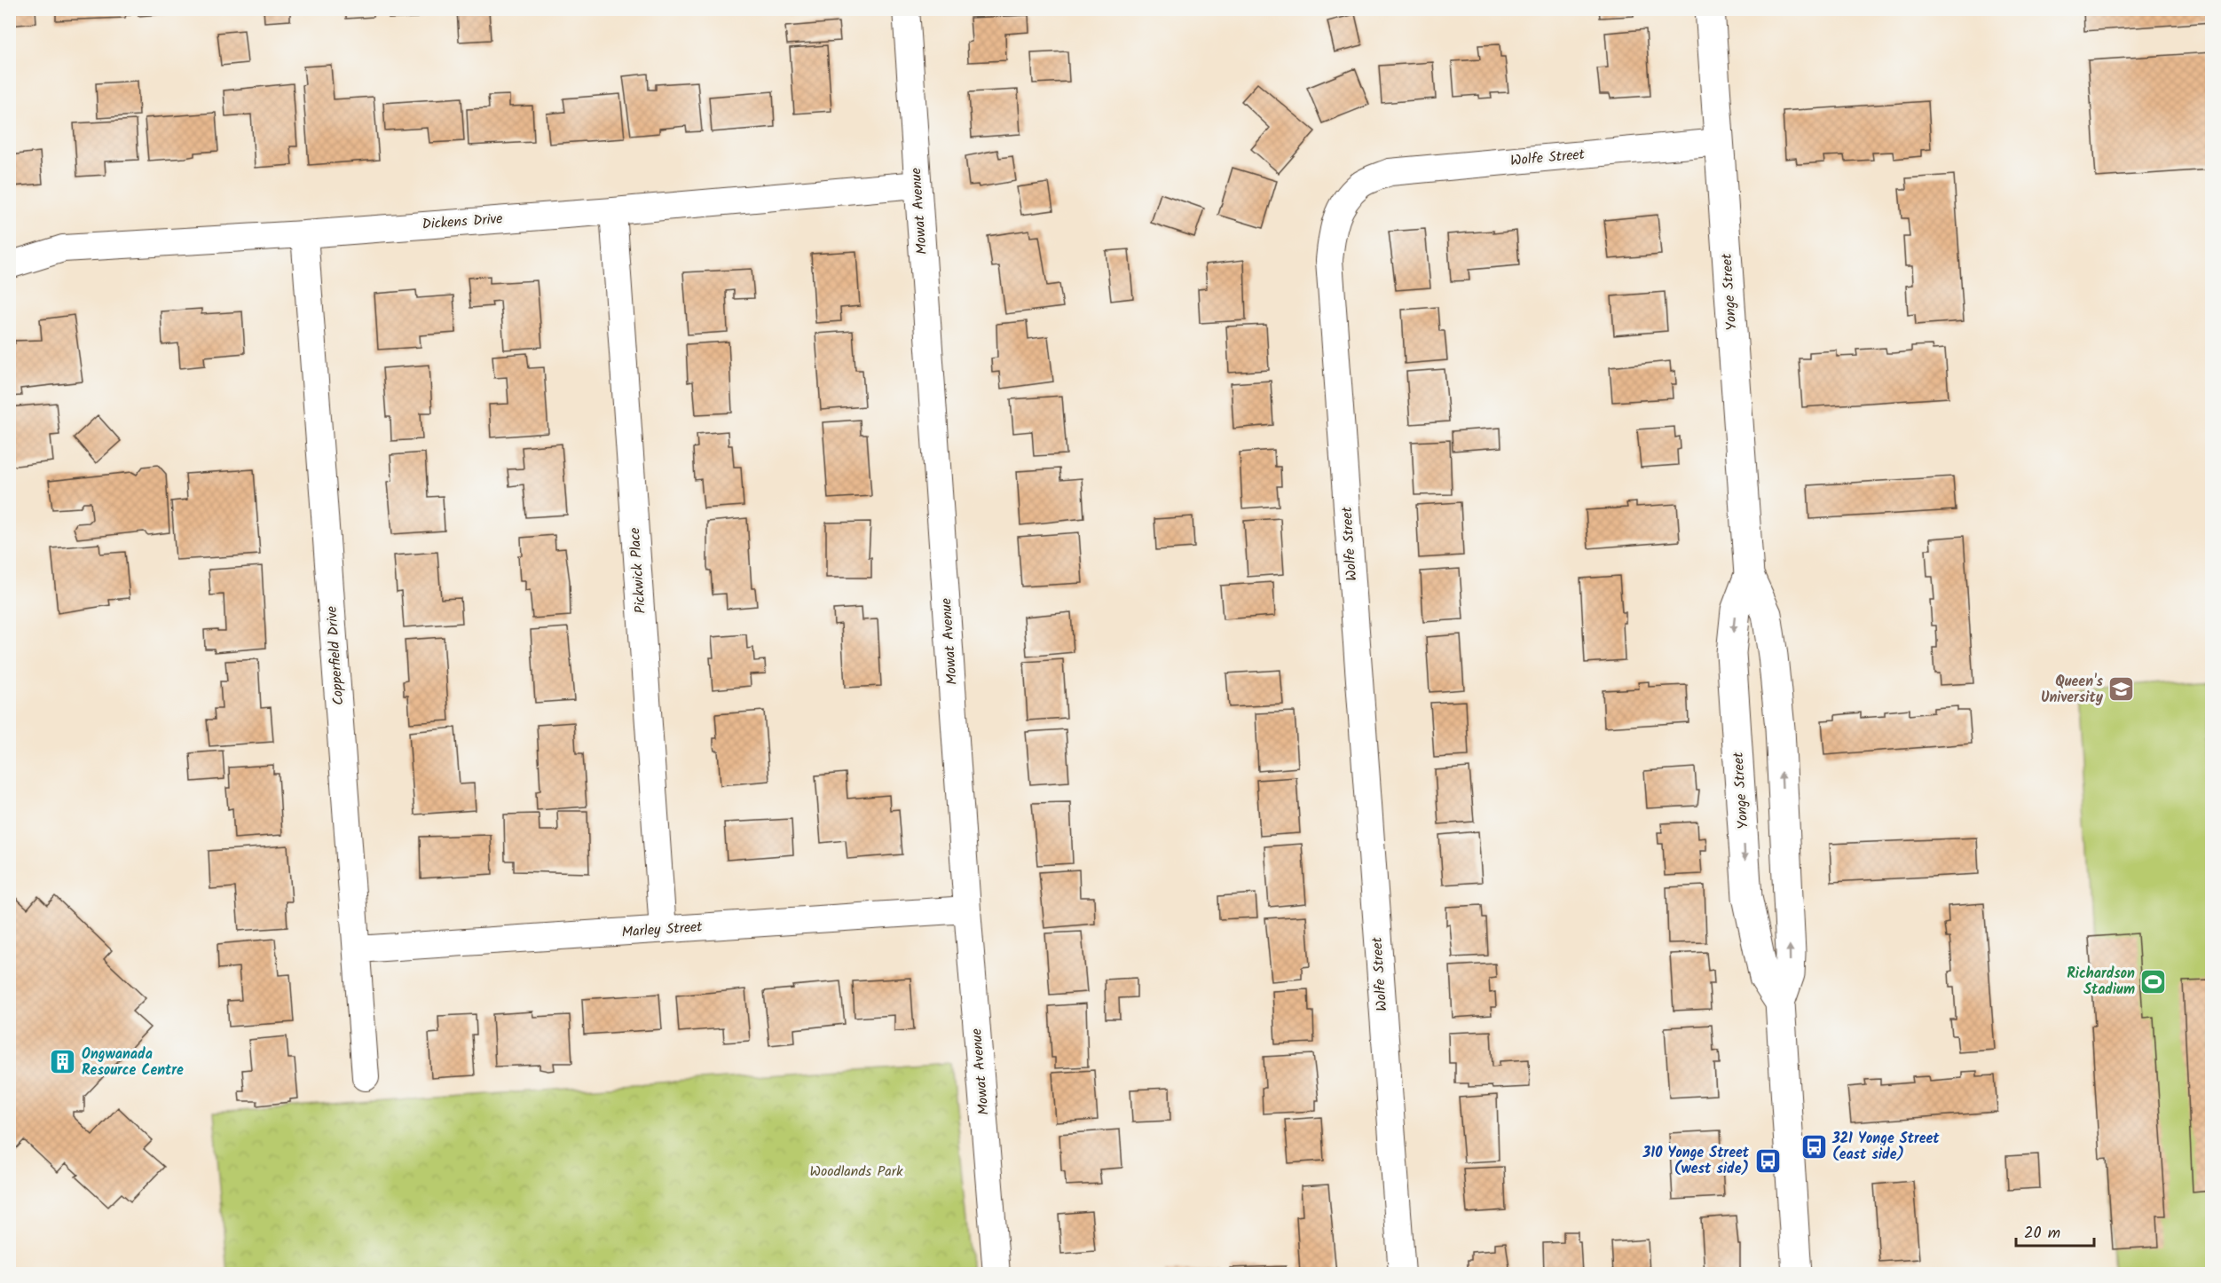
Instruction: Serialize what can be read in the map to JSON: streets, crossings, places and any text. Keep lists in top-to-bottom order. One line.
{"streets":{"street":["Wolfe Street","Mowat Avenue","Dickens Drive","Yonge Street","Pickwick Place","Copperfield Drive","Marley Street"]},"crossings":[["Wolfe Street","Yonge Street"],["Mowat Avenue","Dickens Drive"],["Mowat Avenue","Marley Street"],["Dickens Drive","Pickwick Place"],["Dickens Drive","Copperfield Drive"],["Pickwick Place","Marley Street"],["Copperfield Drive","Marley Street"]],"parks":["Woodlands Park"],"places":{"school or university":["Queen's University"],"sports":["Richardson Stadium"],"building":["Ongwanada Resource Centre"],"bus stop":["321 Yonge Street (east side)","310 Yonge Street (west side)"]},"scale_bar":"20 m"}
